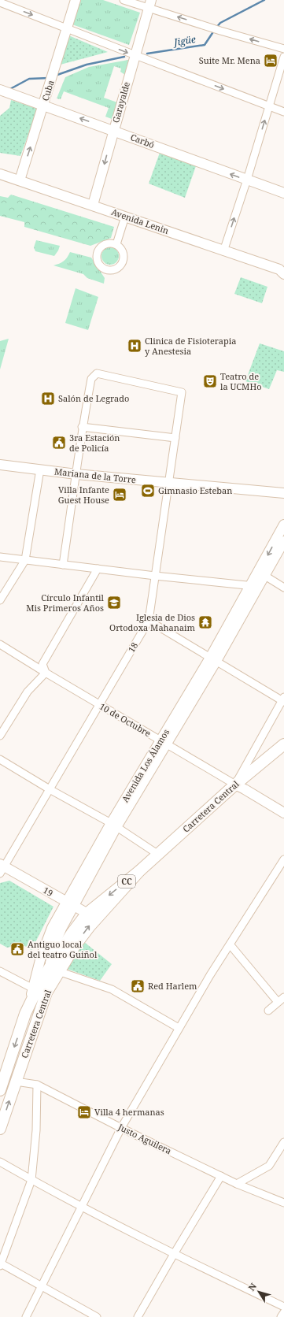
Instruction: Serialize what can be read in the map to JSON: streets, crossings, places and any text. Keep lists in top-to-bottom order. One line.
{"streets":{"main road":["Carretera Central","CC"],"street":["Cuba","Garayalde","Carbó","Avenida Lenin","Mariana de la Torre","18","10 de Octubre","Avenida Los Álamos","19","Justo Aguilera"]},"crossings":[["Cuba","Carbó"],["Cuba","Avenida Lenin"],["Garayalde","Carbó"],["Garayalde","Avenida Lenin"],["Mariana de la Torre","18"],["18","10 de Octubre"],["18","19"],["10 de Octubre","Avenida Los Álamos"],["10 de Octubre","Carretera Central"],["Avenida Los Álamos","Carretera Central"],["Avenida Los Álamos","19"],["Carretera Central","19"],["Carretera Central","Justo Aguilera"]],"one_way":["Cuba","Garayalde"],"water":["Jigüe"],"places":{"hotel":["Suite Mr. Mena","Villa Infante Guest House","Villa 4 hermanas"],"hospital":["Clinica de Fisioterapia y Anestesia","Salón de Legrado"],"theatre":["Teatro de la UCMHo"],"public building":["3ra Estación de Policía","Antiguo local del teatro Guiñol","Red Harlem"],"sports":["Gimnasio Esteban"],"school or university":["Círculo Infantil Mis Primeros Años"],"temple":["Iglesia de Dios Ortodoxa Mahanaim"]},"north":"top left"}
